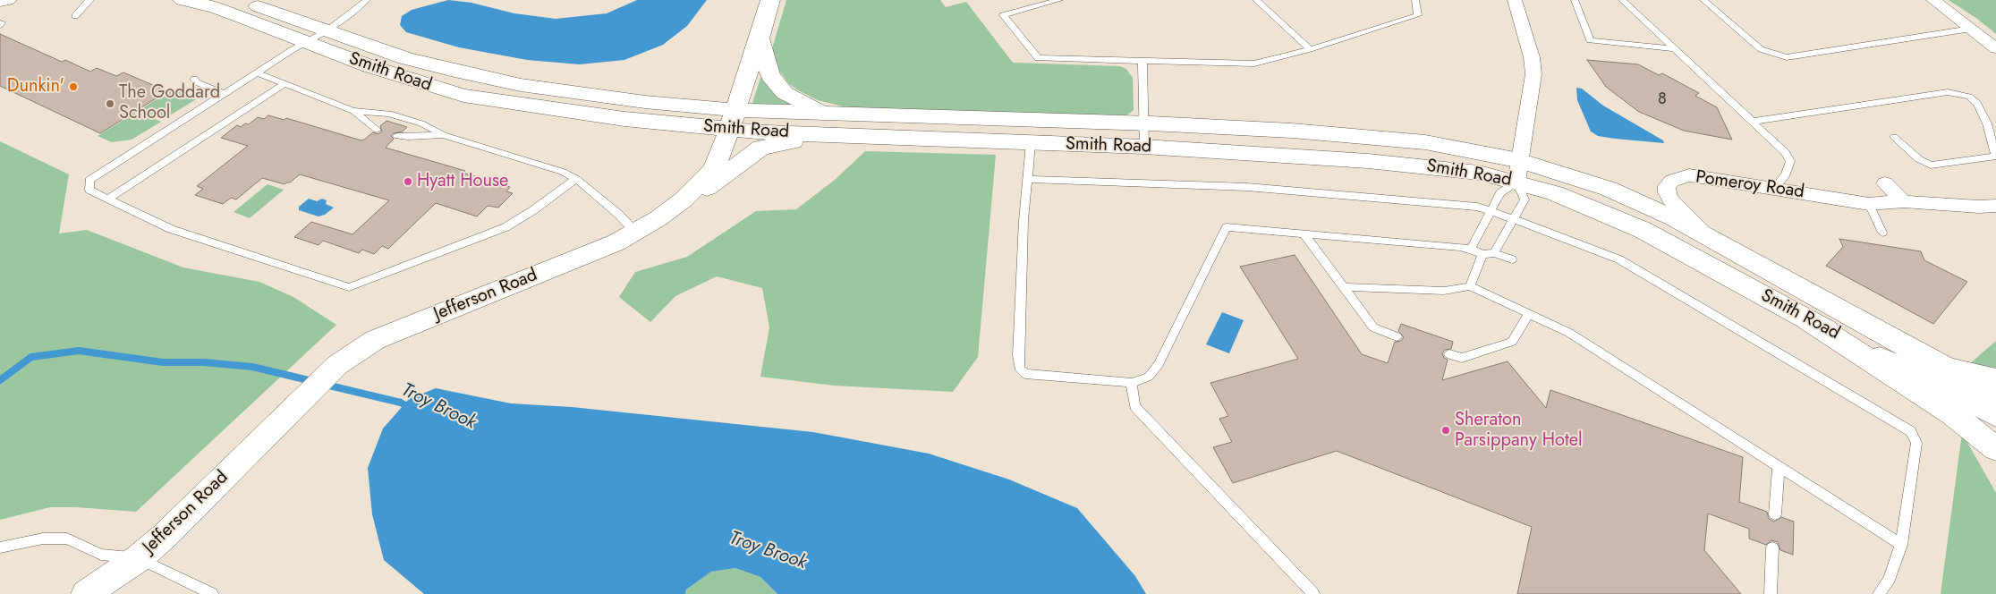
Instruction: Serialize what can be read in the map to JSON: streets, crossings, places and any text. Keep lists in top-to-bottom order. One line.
{"streets":{"main road":["Smith Road","Jefferson Road"],"street":["Pomeroy Road"]},"crossings":[["Smith Road","Pomeroy Road"],["Smith Road","Jefferson Road"]],"water":["Troy Brook"],"places":["Dunkin'","The Goddard School","Hyatt House","Sheraton Parsippany Hotel"],"house_numbers":["8"]}
